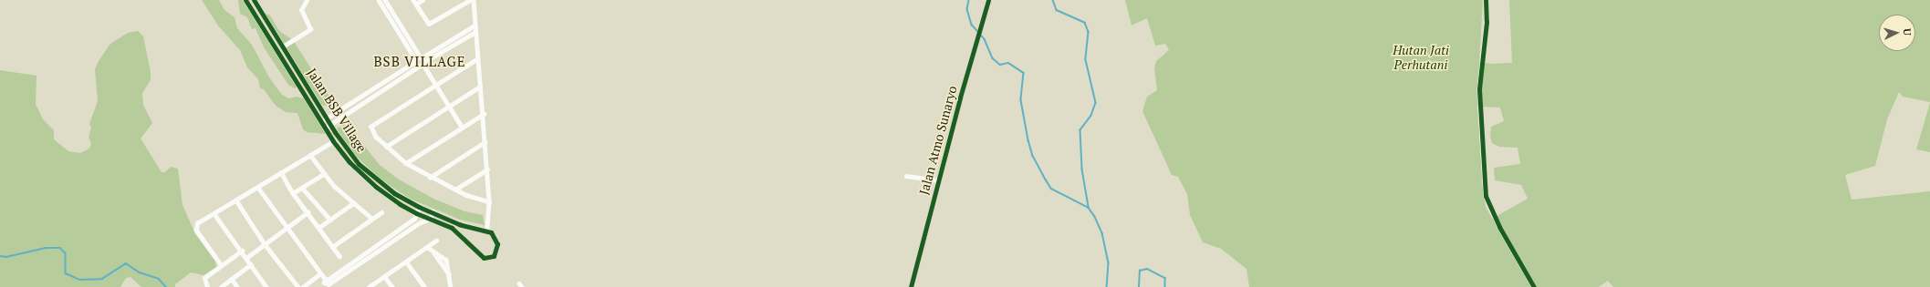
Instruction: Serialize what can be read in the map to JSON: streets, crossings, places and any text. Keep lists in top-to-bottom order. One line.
{"streets":{"street":["Jalan BSB Village","Jalan Atmo Sunaryo"]},"districts":["BSB VILLAGE"],"parks":["Hutan Jati Perhutani"],"north":"right"}
